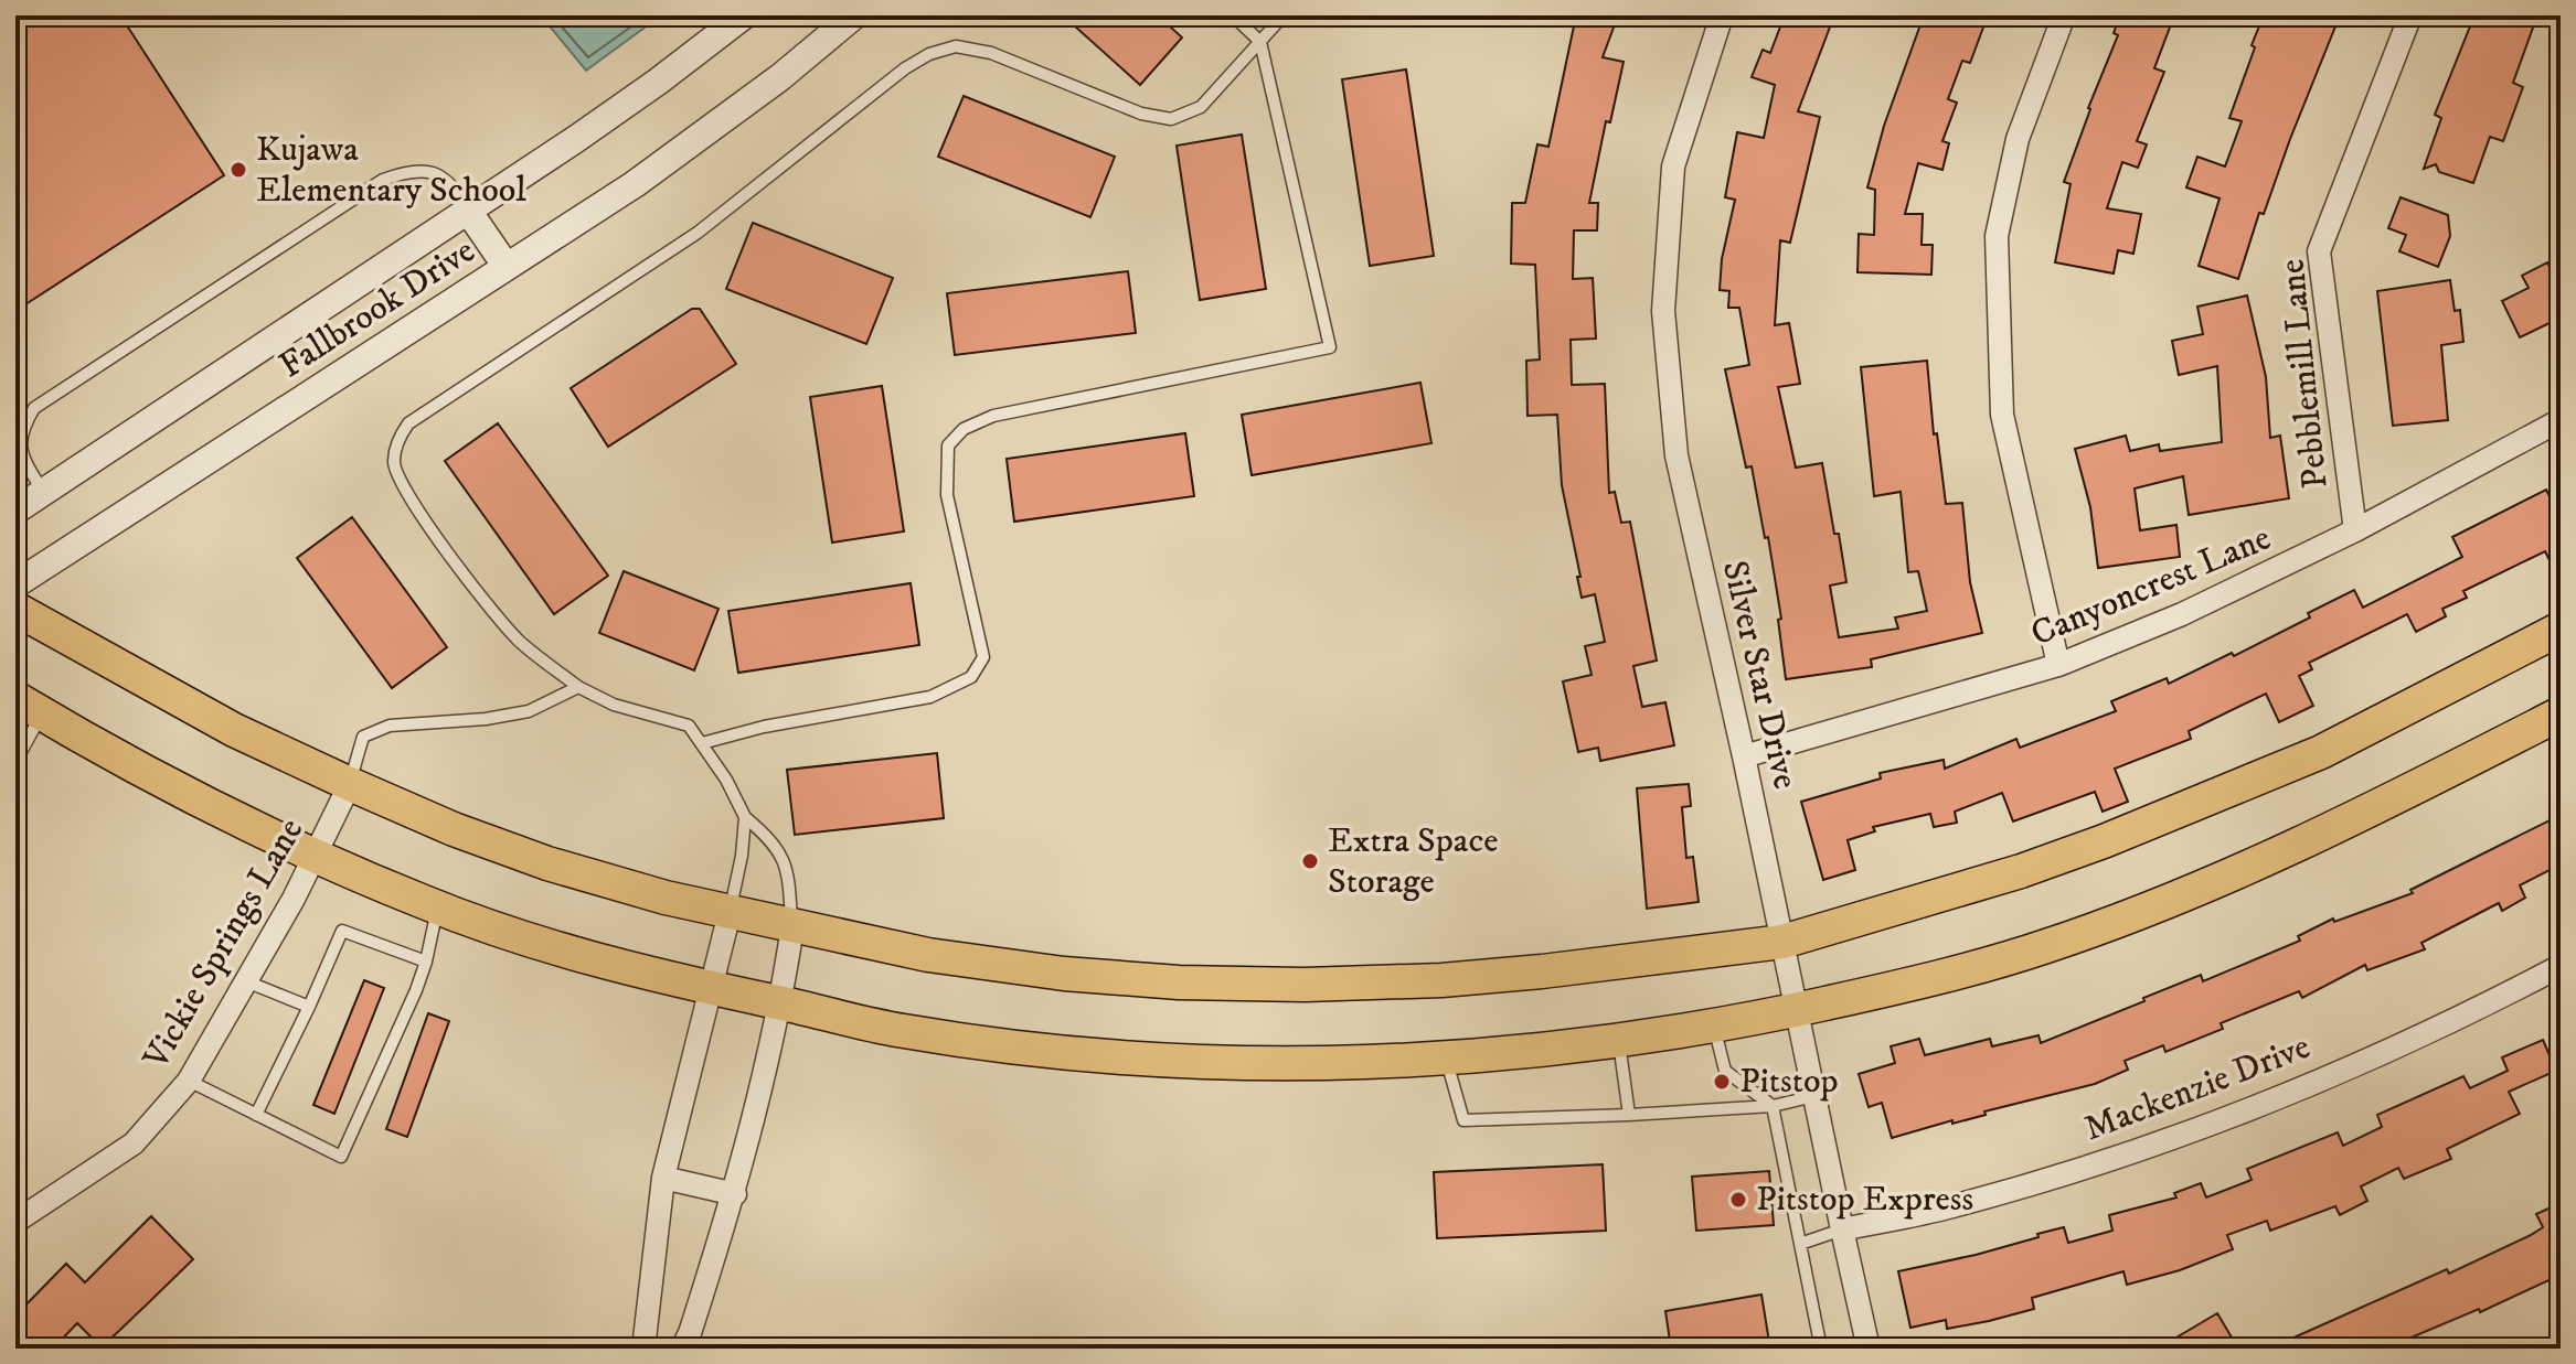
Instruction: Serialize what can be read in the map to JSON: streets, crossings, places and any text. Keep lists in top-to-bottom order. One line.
{"streets":{"street":["Fallbrook Drive","Pebblemill Lane","Canyoncrest Lane","Silver Star Drive","Vickie Springs Lane","Mackenzie Drive"]},"crossings":[["Pebblemill Lane","Canyoncrest Lane"],["Canyoncrest Lane","Silver Star Drive"],["Silver Star Drive","Mackenzie Drive"]],"places":["Kujawa Elementary School","Extra Space Storage","Pitstop","Pitstop Express"]}
